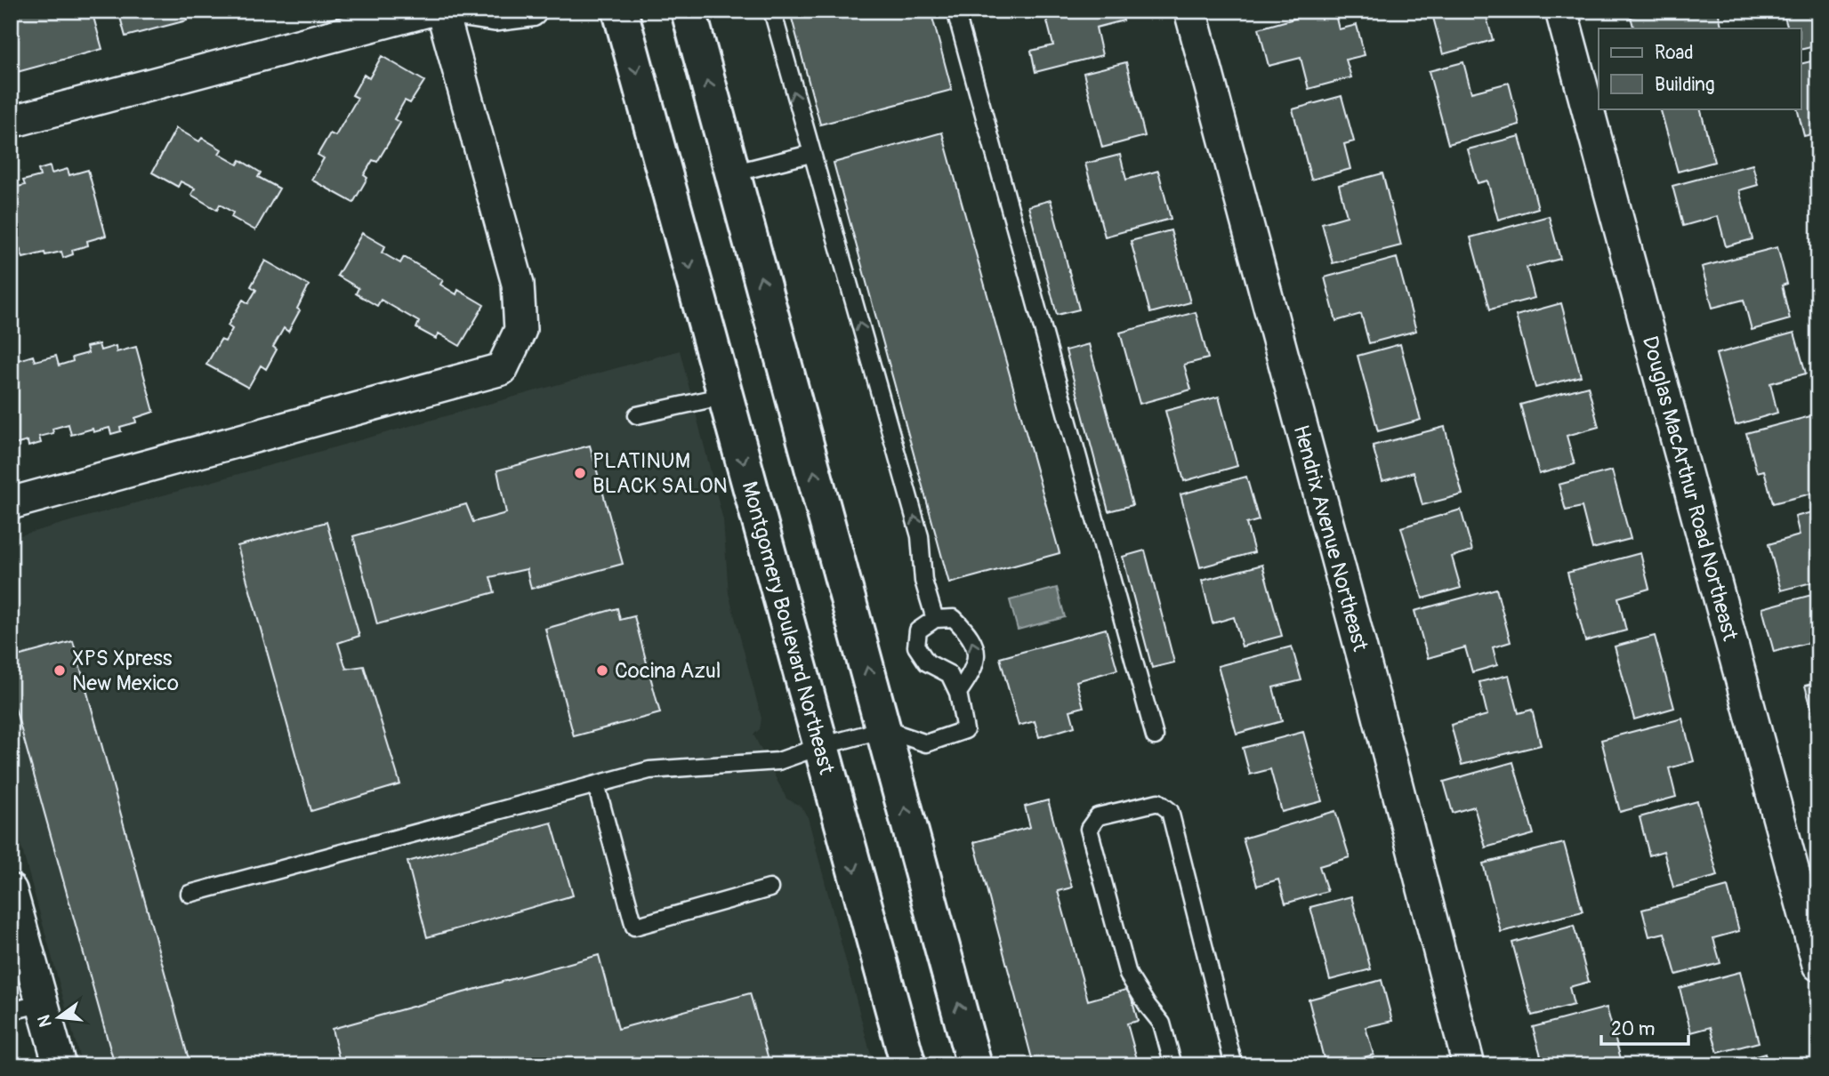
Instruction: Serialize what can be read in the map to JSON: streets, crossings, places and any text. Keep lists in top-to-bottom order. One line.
{"streets":{"main road":["Montgomery Boulevard Northeast"],"street":["Douglas MacArthur Road Northeast","Hendrix Avenue Northeast"]},"places":["PLATINUM BLACK SALON","XPS Xpress New Mexico","Cocina Azul"],"legend":["Road","Building"],"scale_bar":"20 m","north":"left"}
